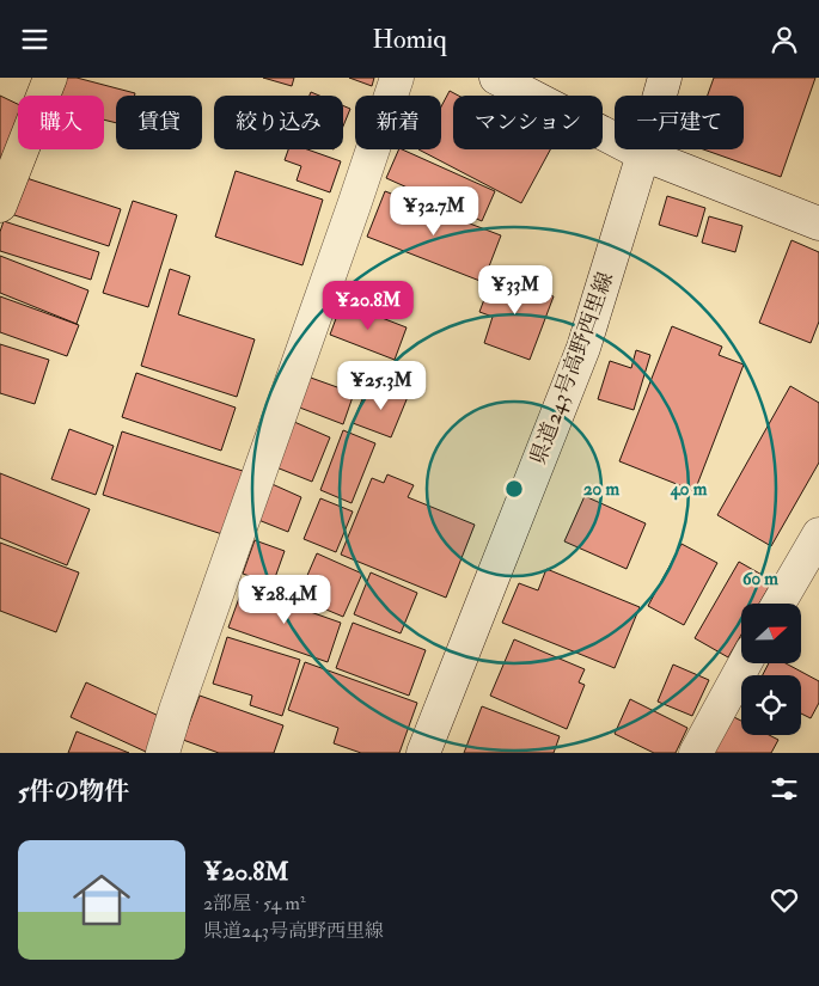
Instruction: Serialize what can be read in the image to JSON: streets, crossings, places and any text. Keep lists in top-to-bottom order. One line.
{"streets":{"street":["県道243号高野西里線"]},"north":"right","page":{"header":"Homiq","chip":["購入","賃貸","絞り込み","新着","マンション","一戸建て"],"price":["¥32.7M","¥33M","¥20.8M","¥25.3M","¥28.4M"],"heading":"5件の物件","list":[{"name":"¥20.8M","note":"2部屋 · 54 m² · 県道243号高野西里線"}]},"rings":["20 m","40 m","60 m"]}
